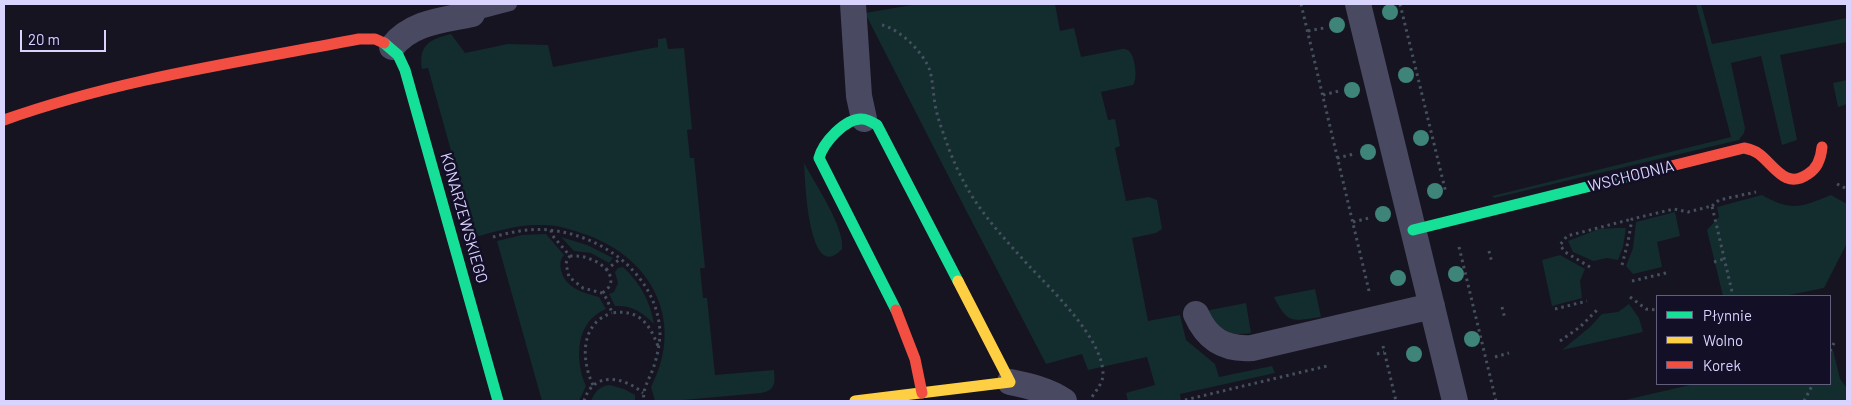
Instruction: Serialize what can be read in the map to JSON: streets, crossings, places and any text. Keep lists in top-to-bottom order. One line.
{"streets":{"street":["WSCHODNIA","KONARZEWSKIEGO"]},"legend":["Płynnie","Wolno","Korek"],"scale_bar":"20 m"}
